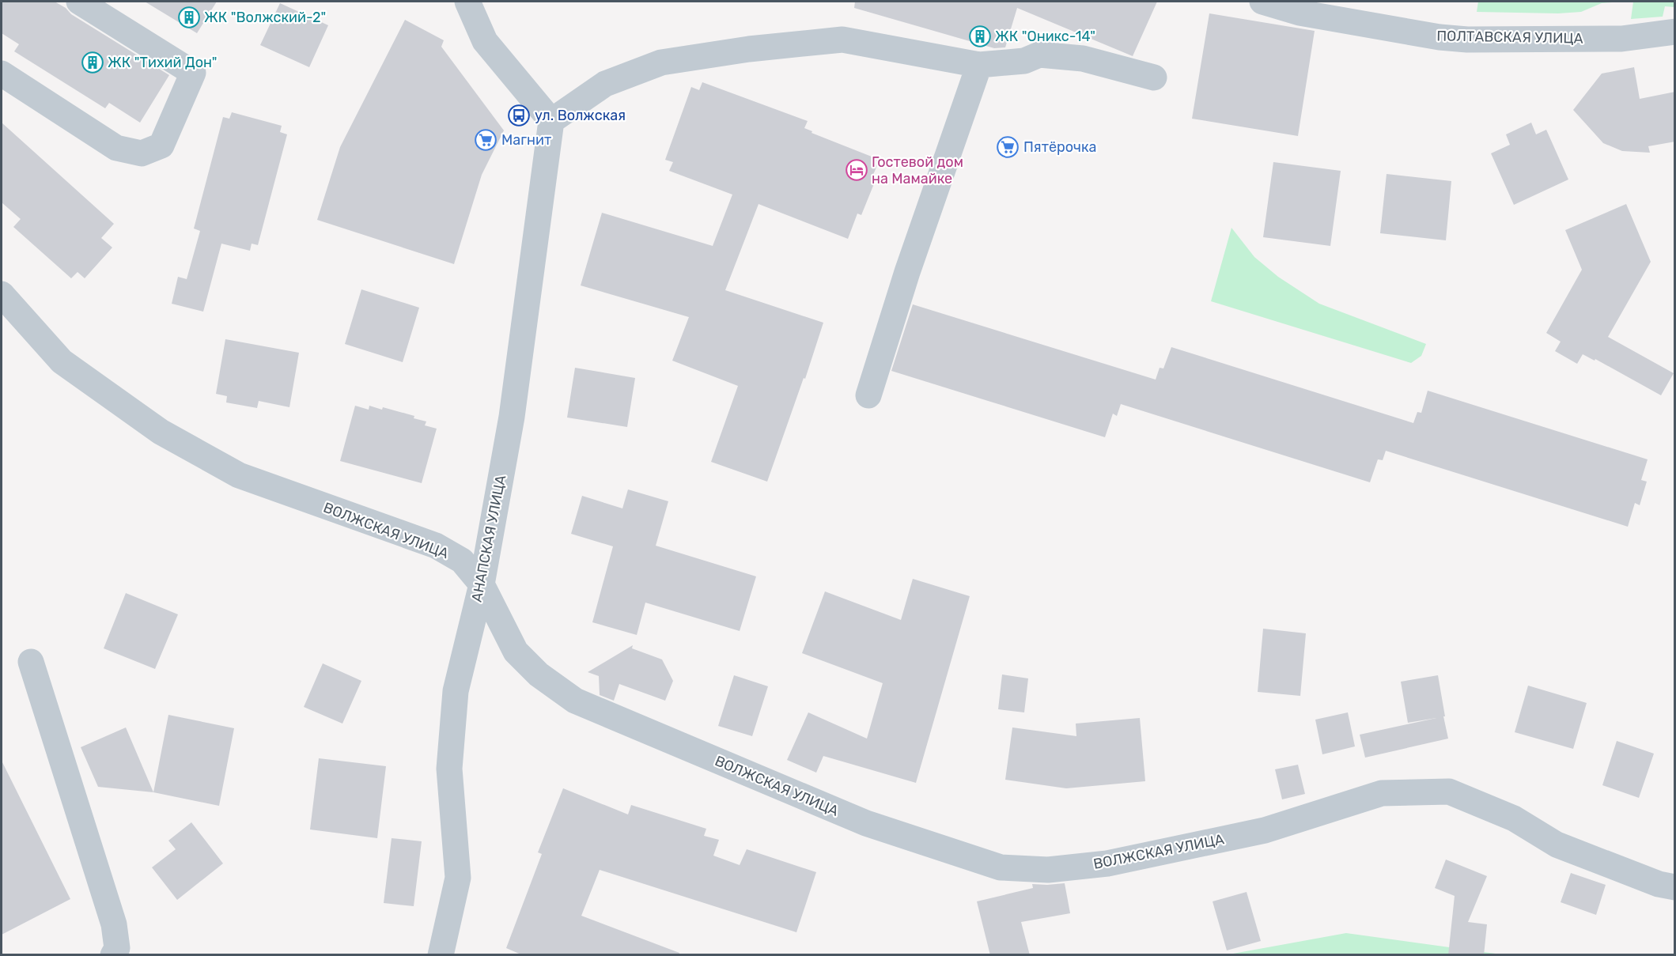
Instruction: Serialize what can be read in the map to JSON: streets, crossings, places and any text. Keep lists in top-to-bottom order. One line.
{"streets":{"street":["ПОЛТАВСКАЯ УЛИЦА","ВОЛЖСКАЯ УЛИЦА","АНАПСКАЯ УЛИЦА"]},"crossings":[["ВОЛЖСКАЯ УЛИЦА","АНАПСКАЯ УЛИЦА"]],"places":{"building":["ЖК \"Волжский-2\"","ЖК \"Оникс-14\"","ЖК \"Тихий Дон\""],"bus stop":["ул. Волжская"],"supermarket":["Магнит","Пятёрочка"],"hotel":["Гостевой дом на Мамайке"]}}
